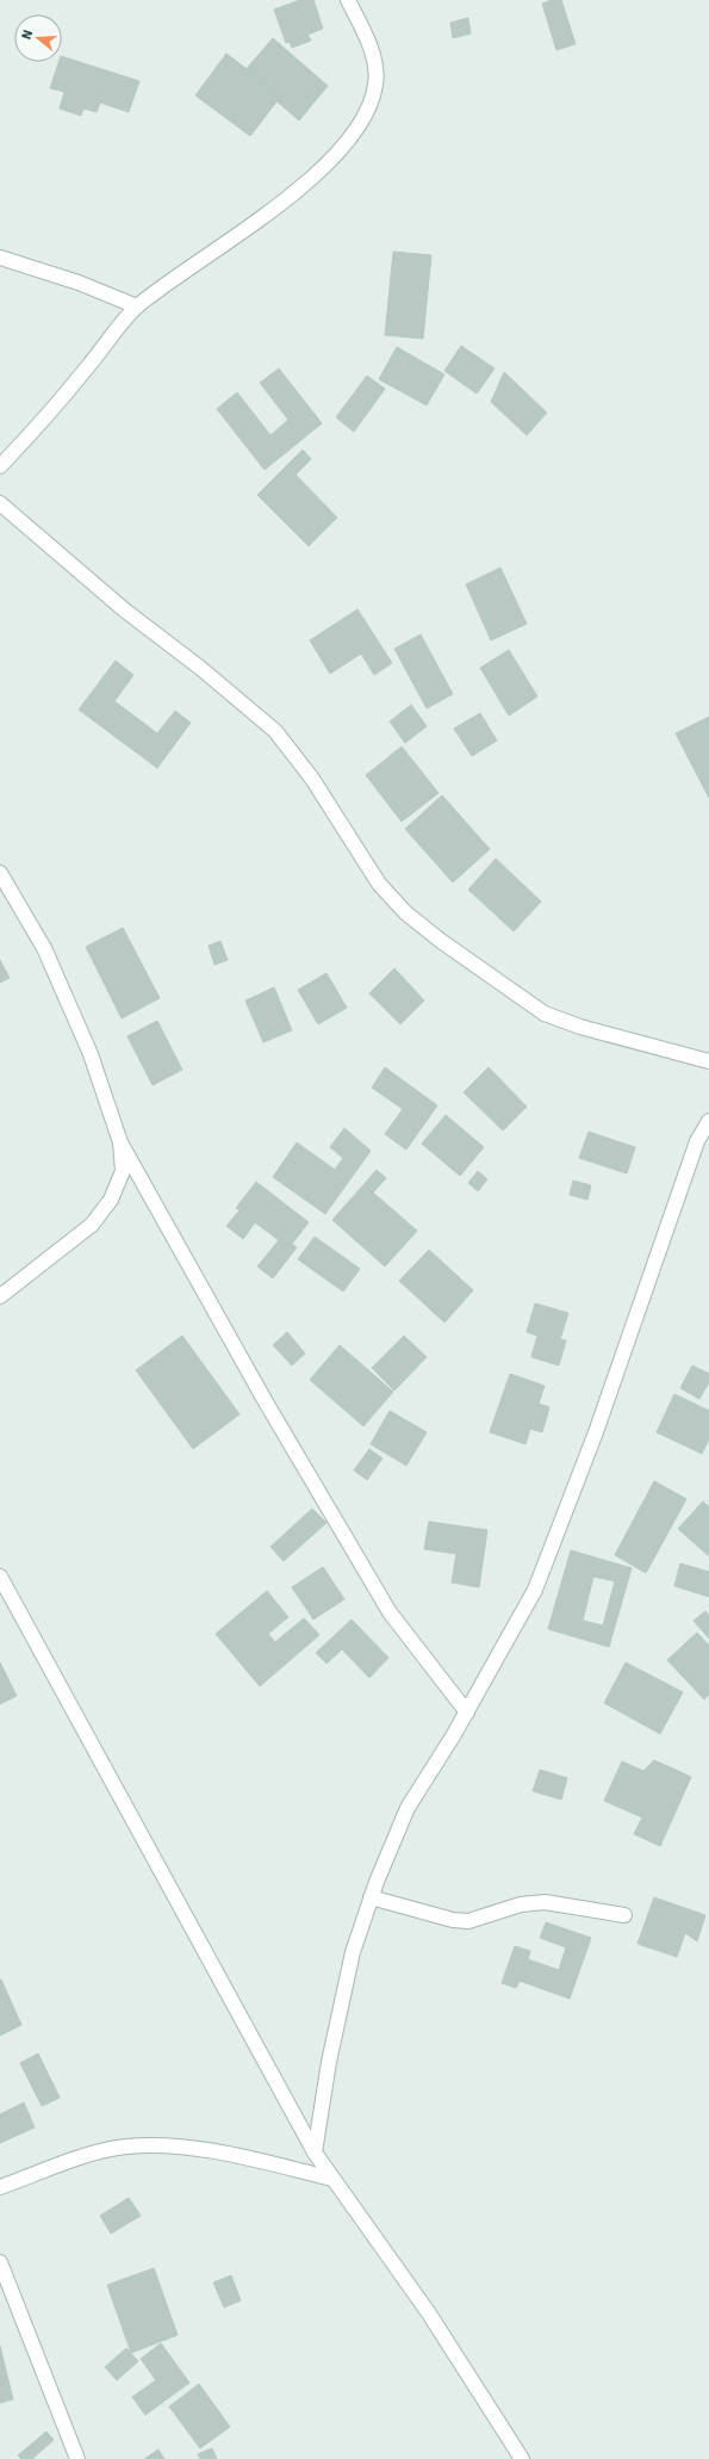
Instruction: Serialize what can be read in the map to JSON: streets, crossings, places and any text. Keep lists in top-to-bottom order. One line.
{"north":"left"}
